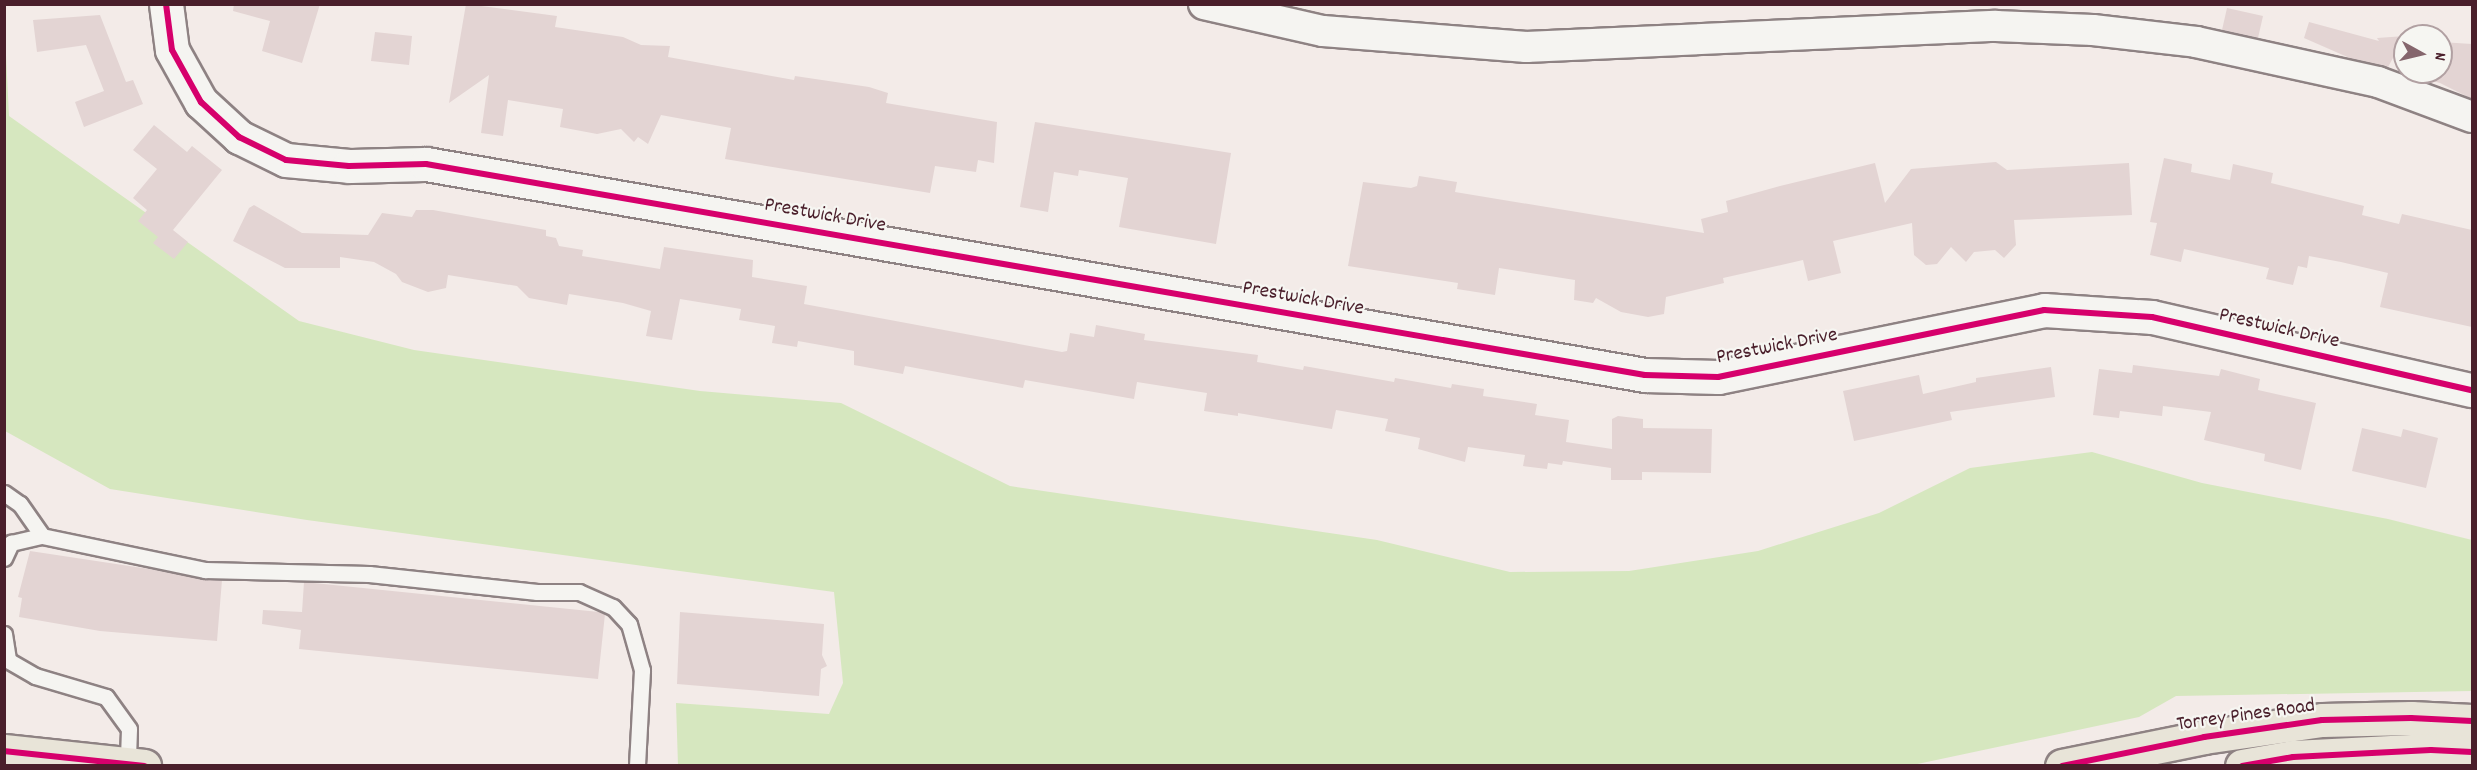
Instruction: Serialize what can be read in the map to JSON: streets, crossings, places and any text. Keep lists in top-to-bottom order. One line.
{"streets":{"main road":["Torrey Pines Road"],"street":["Prestwick Drive"]},"north":"right"}
